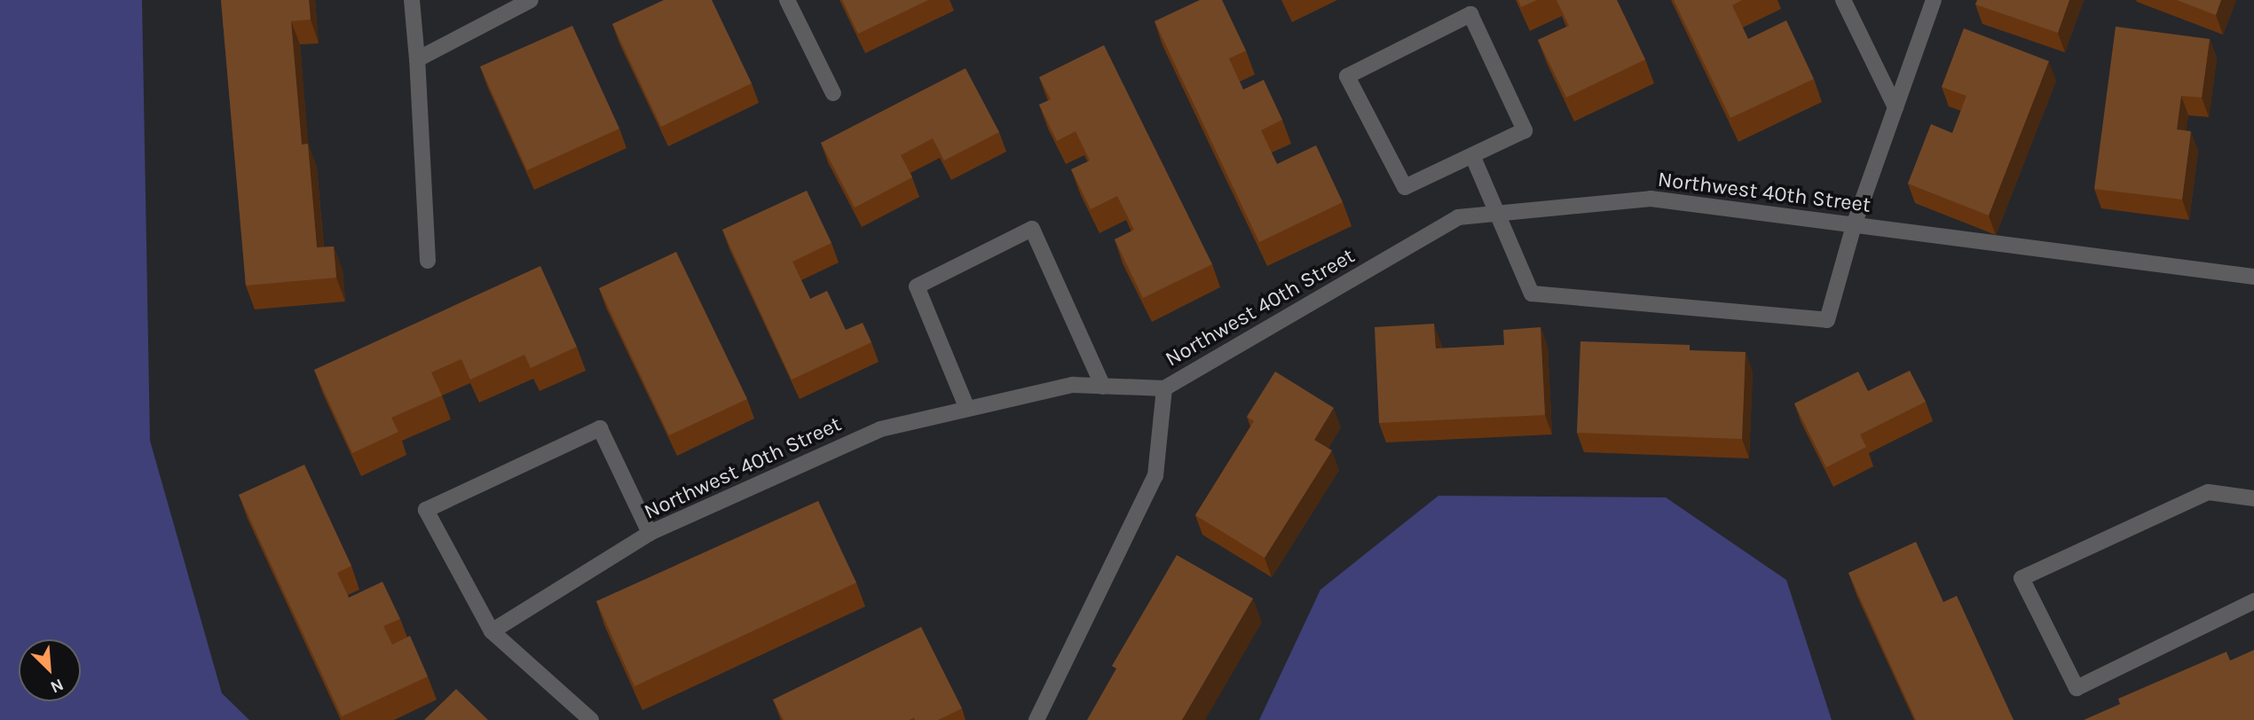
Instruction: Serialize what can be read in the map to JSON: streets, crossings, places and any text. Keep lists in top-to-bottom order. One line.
{"streets":{"street":["Northwest 40th Street"]},"north":"bottom right"}
